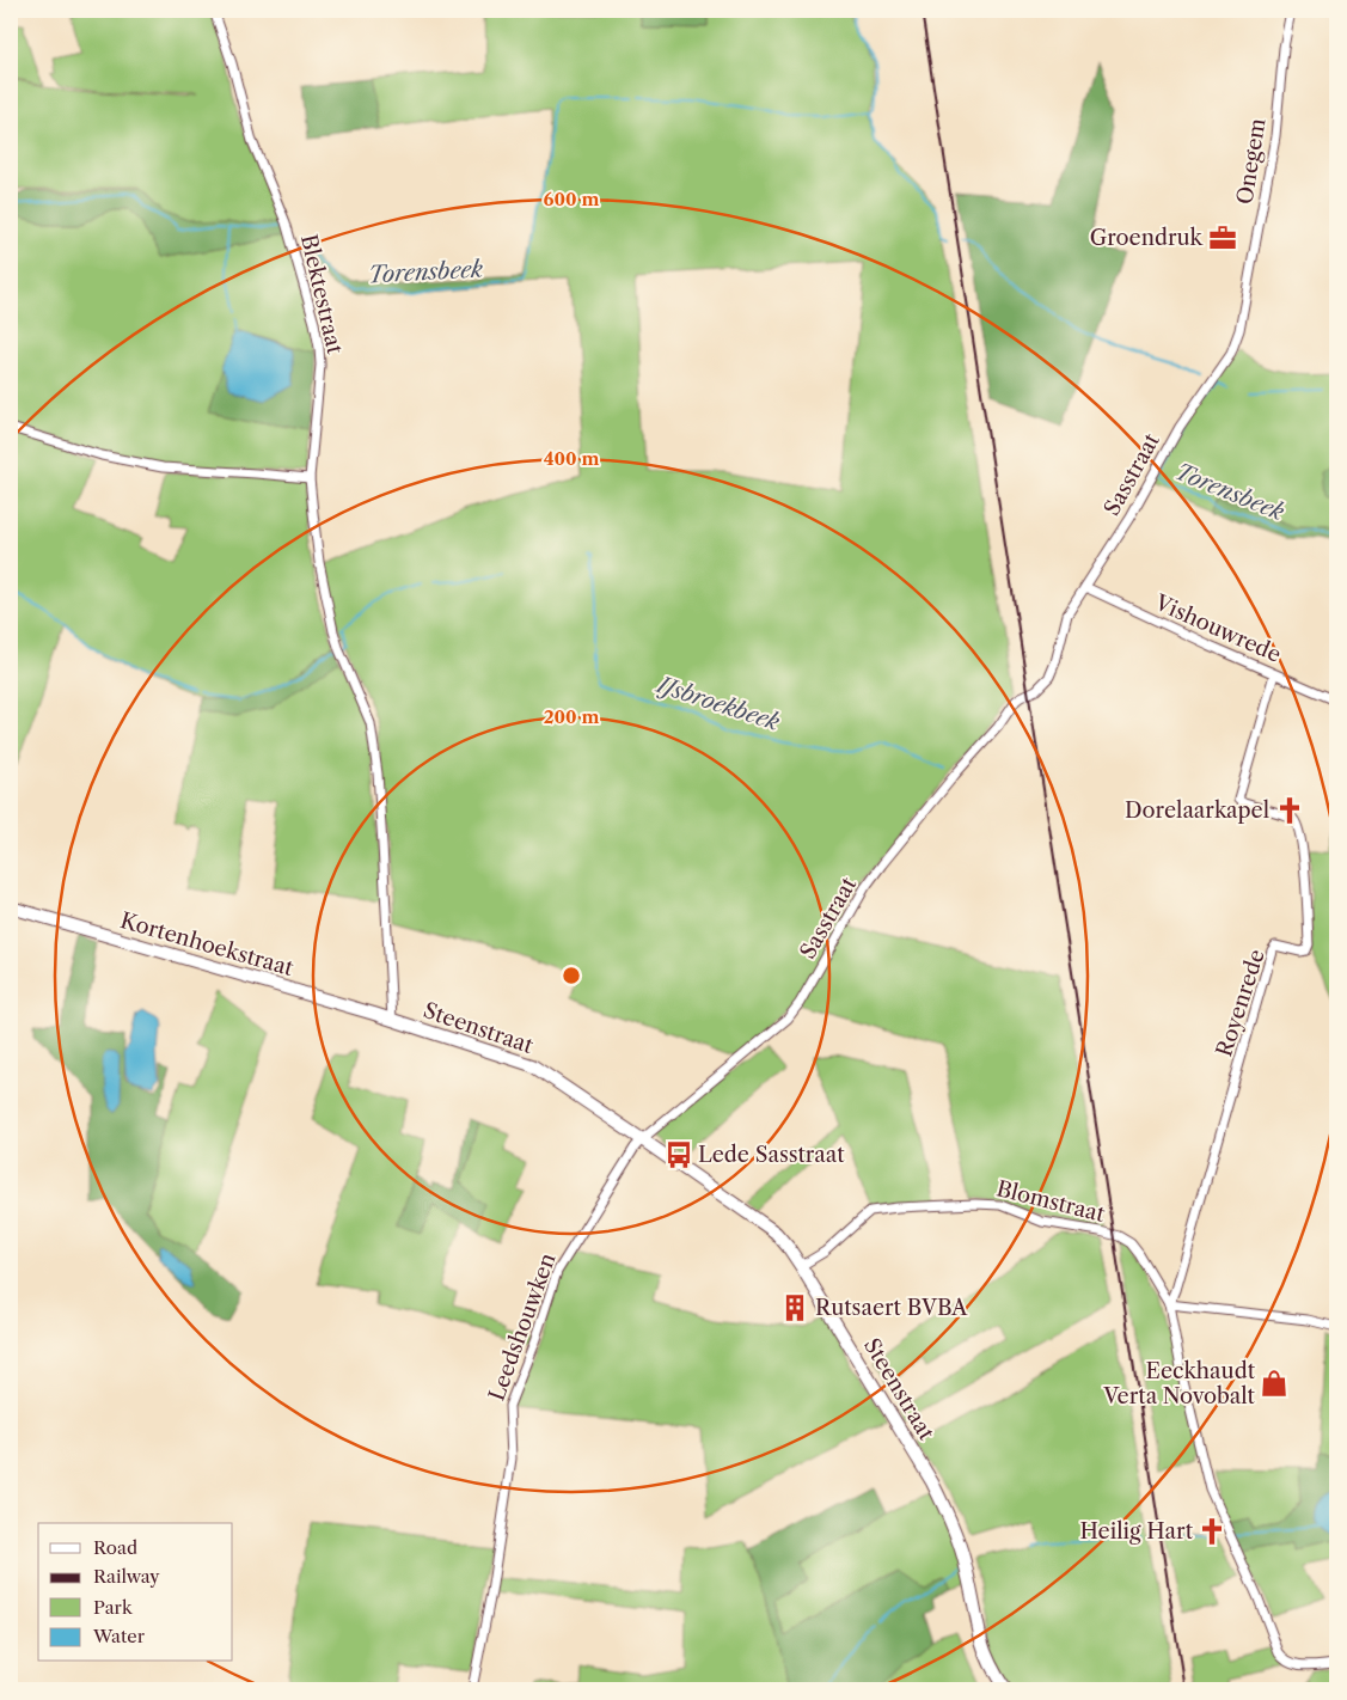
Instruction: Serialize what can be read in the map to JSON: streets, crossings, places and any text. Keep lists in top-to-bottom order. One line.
{"streets":{"street":["Onegem","Blektestraat","Sasstraat","Vishouwrede","Kortenhoekstraat","Royenrede","Steenstraat","Blomstraat","Leedshouwken"]},"crossings":[["Onegem","Sasstraat"],["Blektestraat","Kortenhoekstraat"],["Blektestraat","Steenstraat"],["Sasstraat","Vishouwrede"],["Sasstraat","Steenstraat"],["Sasstraat","Leedshouwken"],["Vishouwrede","Royenrede"],["Kortenhoekstraat","Steenstraat"],["Royenrede","Blomstraat"],["Steenstraat","Blomstraat"],["Steenstraat","Leedshouwken"]],"water":["Torensbeek","IJsbroekbeek"],"places":{"office":["Groendruk"],"church":["Dorelaarkapel","Heilig Hart"],"bus stop":["Lede Sasstraat"],"building":["Rutsaert BVBA"],"shop":["Eeckhaudt Verta Novobalt"]},"legend":["Road","Railway","Park","Water"],"rings":["600 m","400 m","200 m"]}
